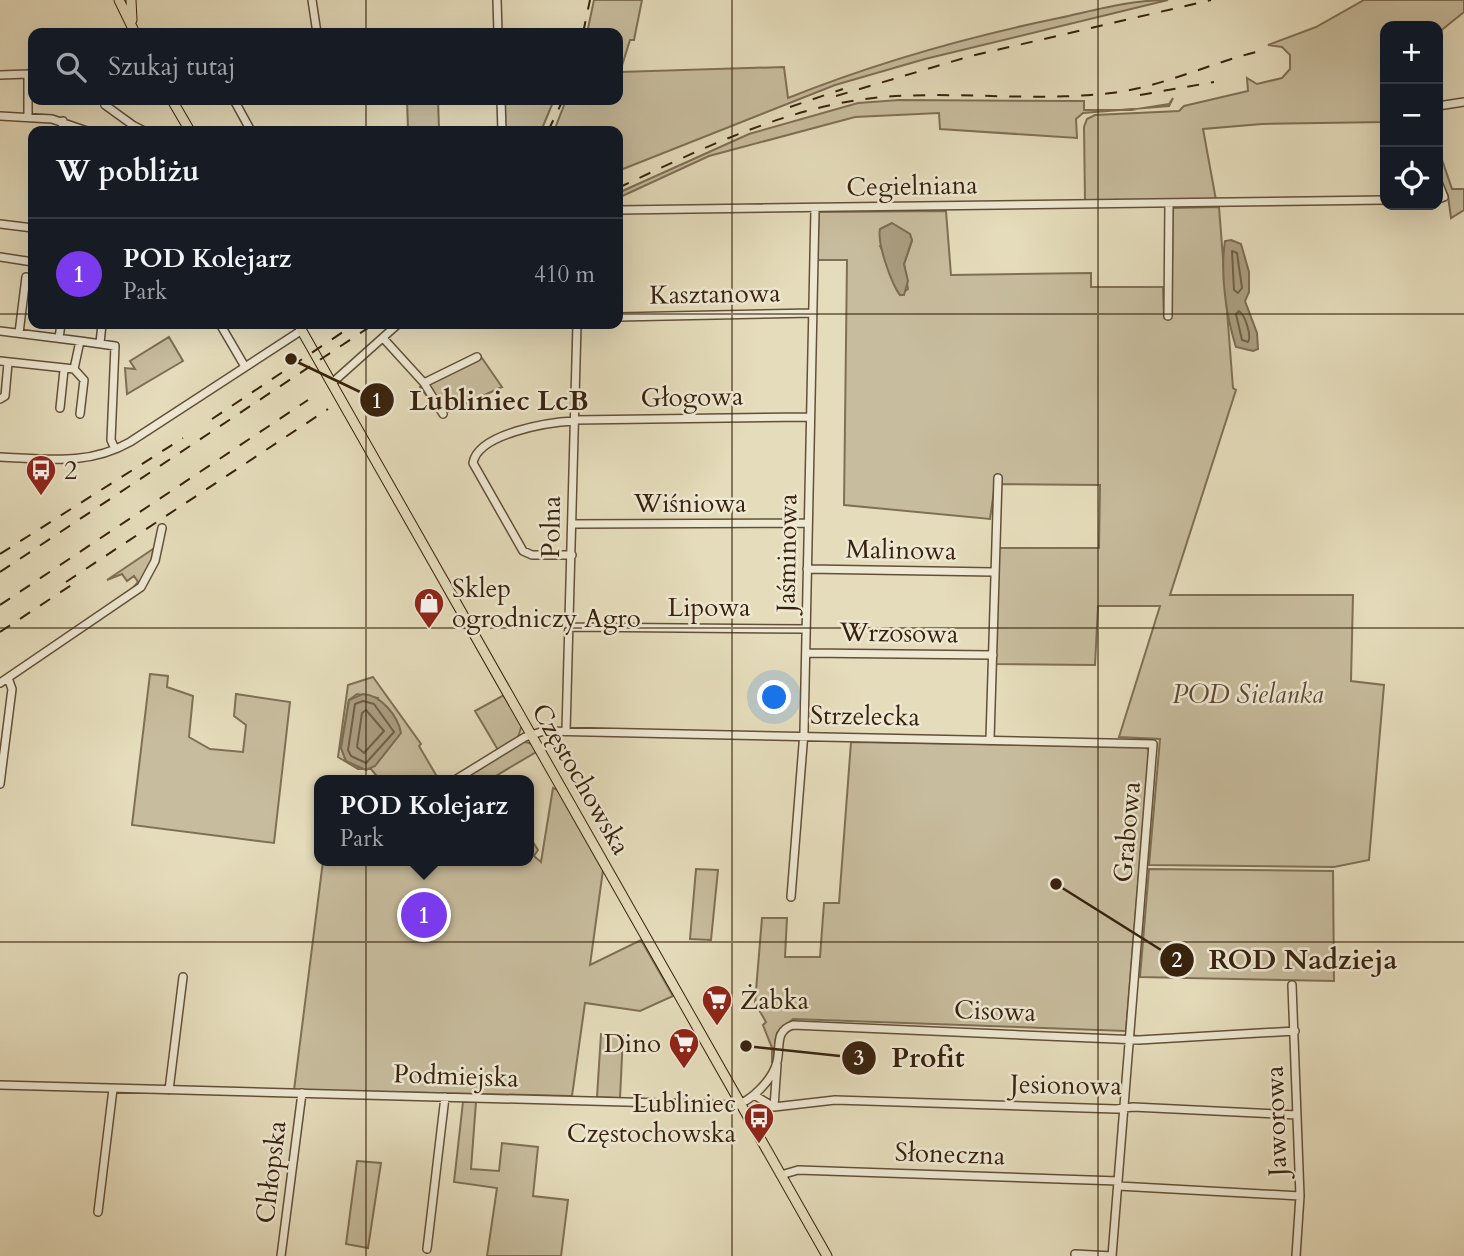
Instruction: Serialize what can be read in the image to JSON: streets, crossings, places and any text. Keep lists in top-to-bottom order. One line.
{"streets":{"main road":["Częstochowska"],"street":["Cegielniana","Kasztanowa","Głogowa","Wiśniowa","Polna","Malinowa","Jaśminowa","Lipowa","Wrzosowa","Strzelecka","Grabowa","Cisowa","Podmiejska","Jesionowa","Jaworowa","Słoneczna","Chłopska"]},"crossings":[["Cegielniana","Jaśminowa"],["Kasztanowa","Jaśminowa"],["Głogowa","Polna"],["Głogowa","Jaśminowa"],["Wiśniowa","Polna"],["Wiśniowa","Jaśminowa"],["Polna","Lipowa"],["Polna","Strzelecka"],["Malinowa","Jaśminowa"],["Malinowa","Wrzosowa"],["Malinowa","Strzelecka"],["Jaśminowa","Lipowa"],["Jaśminowa","Wrzosowa"],["Jaśminowa","Strzelecka"],["Strzelecka","Częstochowska"],["Strzelecka","Grabowa"],["Częstochowska","Cisowa"],["Częstochowska","Podmiejska"],["Częstochowska","Słoneczna"],["Grabowa","Cisowa"],["Grabowa","Jesionowa"],["Grabowa","Słoneczna"],["Cisowa","Podmiejska"],["Cisowa","Jaworowa"],["Podmiejska","Chłopska"],["Jesionowa","Jaworowa"],["Jaworowa","Słoneczna"]],"parks":["POD Sielanka"],"places":{"other":["Lubliniec LcB","ROD Nadzieja","Profit"],"bus stop":["2","Lubliniec Częstochowska"],"shop":["Sklep ogrodniczy Agro"],"supermarket":["Żabka","Dino"]},"page":{"map_buttons":["+","−"],"search":"Szukaj tutaj","heading":"W pobliżu","list":[{"mark":"1","name":"POD Kolejarz","note":"Park","value":"410 m"}],"popup":["POD Kolejarz","Park"],"pins":"1"}}
